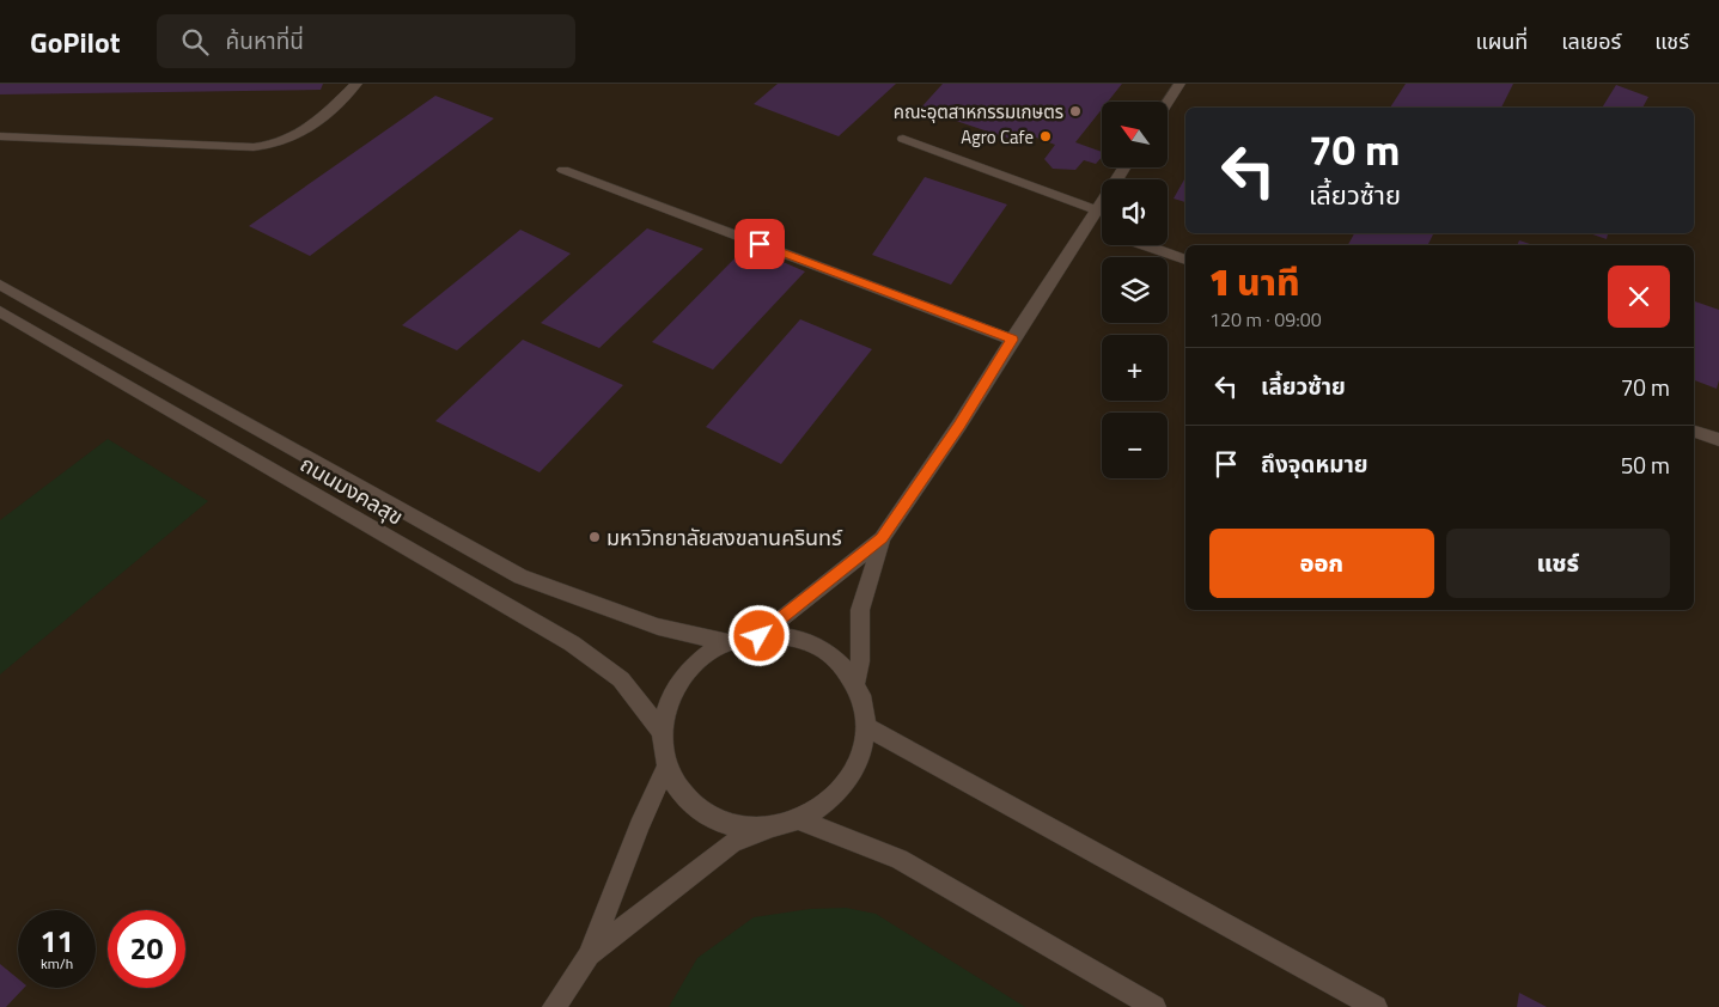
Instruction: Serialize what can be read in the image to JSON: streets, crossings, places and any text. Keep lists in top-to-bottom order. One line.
{"streets":{"street":["ถนนมงคลสุข"]},"places":["คณะอุตสาหกรรมเกษตร","Agro Cafe","มหาวิทยาลัยสงขลานครินทร์"],"north":"top left","page":{"header":"GoPilot","search":"ค้นหาที่นี่","nav":["แผนที่","เลเยอร์","แชร์"],"map_buttons":["+","−"],"turn":["70 m","เลี้ยวซ้าย"],"heading":["1 นาที","120 m · 09:00"],"list":[{"name":"เลี้ยวซ้าย","value":"70 m"},{"name":"ถึงจุดหมาย","value":"50 m"}],"buttons":["ออก","แชร์"],"speed":"11 km/h","limit":"20"}}
